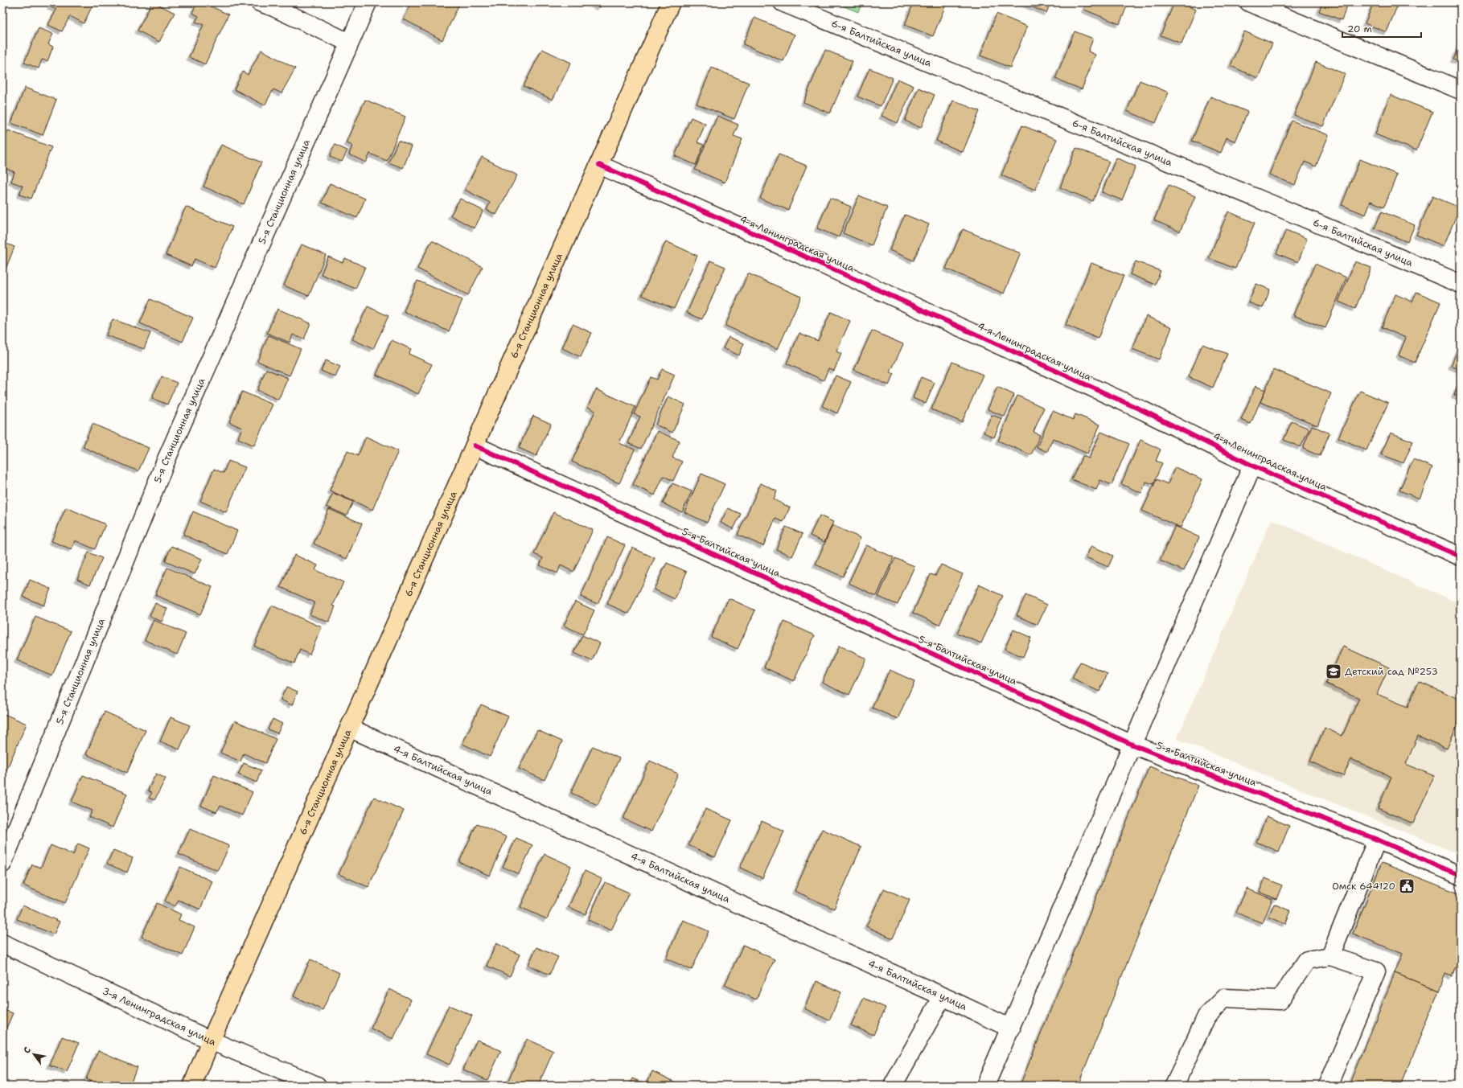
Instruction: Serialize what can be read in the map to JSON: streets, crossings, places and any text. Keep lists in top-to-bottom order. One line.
{"streets":{"main road":["6-я Станционная улица"],"street":["6-я Балтийская улица","5-я Станционная улица","4-я Ленинградская улица","5-я Балтийская улица","4-я Балтийская улица","3-я Ленинградская улица"]},"crossings":[["4-я Ленинградская улица","6-я Станционная улица"],["6-я Станционная улица","5-я Балтийская улица"],["6-я Станционная улица","4-я Балтийская улица"],["6-я Станционная улица","3-я Ленинградская улица"]],"places":{"school or university":["Детский сад №253"],"public building":["Омск 644120"]},"scale_bar":"20 m","north":"top left"}
